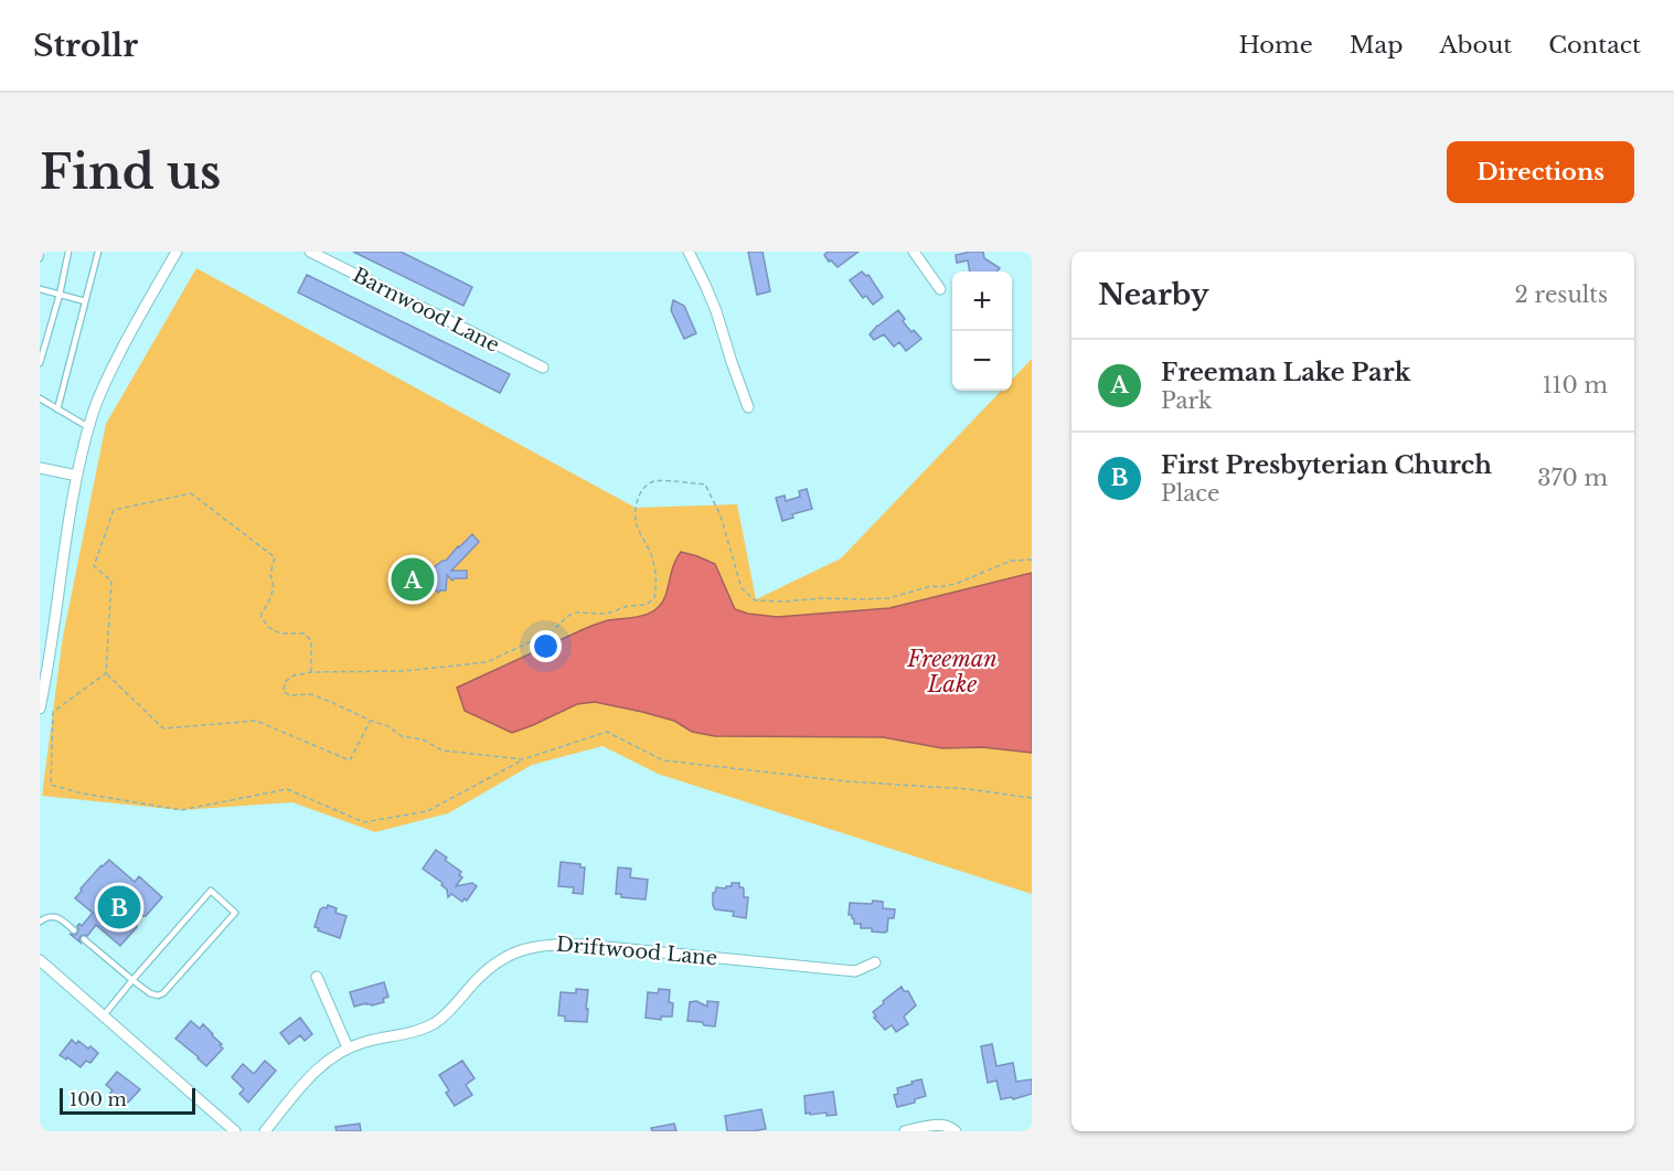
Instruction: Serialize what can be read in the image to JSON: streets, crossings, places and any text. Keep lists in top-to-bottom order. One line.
{"streets":{"street":["Barnwood Lane","Driftwood Lane"]},"water":["Freeman Lake"],"scale_bar":"100 m","page":{"header":"Strollr","nav":["Home","Map","About","Contact"],"buttons":"Directions","title":"Find us","heading":["Nearby","2 results"],"map_buttons":["+","−"],"list":[{"mark":"A","name":"Freeman Lake Park","note":"Park","value":"110 m"},{"mark":"B","name":"First Presbyterian Church","note":"Place","value":"370 m"}],"pins":["A","B"],"scale":"100 m"}}
